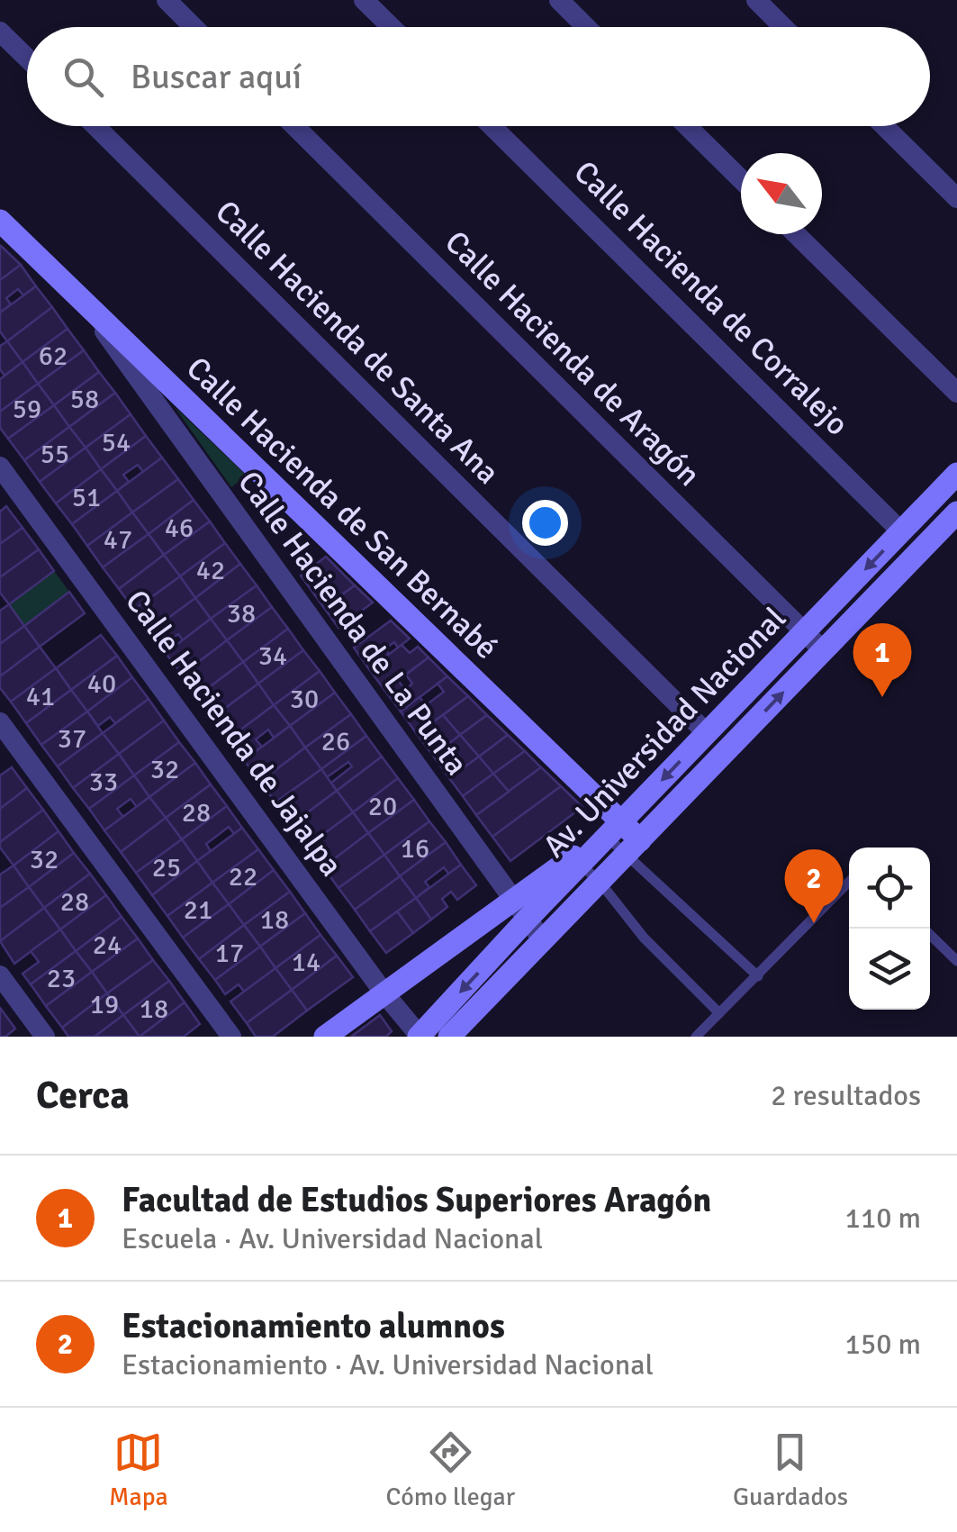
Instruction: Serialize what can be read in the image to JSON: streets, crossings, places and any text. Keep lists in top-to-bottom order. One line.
{"streets":{"street":["Calle Hacienda de Corralejo","Calle Hacienda de Santa Ana","Calle Hacienda de Aragón","Calle Hacienda de San Bernabé","Calle Hacienda de La Punta","Av. Universidad Nacional","Calle Hacienda de Jajalpa"]},"crossings":[["Calle Hacienda de Corralejo","Av. Universidad Nacional"],["Calle Hacienda de Santa Ana","Av. Universidad Nacional"],["Calle Hacienda de Aragón","Av. Universidad Nacional"],["Calle Hacienda de San Bernabé","Calle Hacienda de La Punta"],["Calle Hacienda de San Bernabé","Av. Universidad Nacional"],["Calle Hacienda de La Punta","Av. Universidad Nacional"],["Av. Universidad Nacional","Calle Hacienda de Jajalpa"]],"house_numbers":["62","58","59","54","55","51","46","47","42","38","34","40","41","30","37","26","32","33","20","28","16","32","25","22","28","21","18","24","17","14","23","19","18"],"north":"top left","page":{"search":"Buscar aquí","pins":["1","2"],"heading":["Cerca","2 resultados"],"list":[{"mark":"1","name":"Facultad de Estudios Superiores Aragón","note":"Escuela · Av. Universidad Nacional","value":"110 m"},{"mark":"2","name":"Estacionamiento alumnos","note":"Estacionamiento · Av. Universidad Nacional","value":"150 m"}],"nav":["Mapa","Cómo llegar","Guardados"]}}
